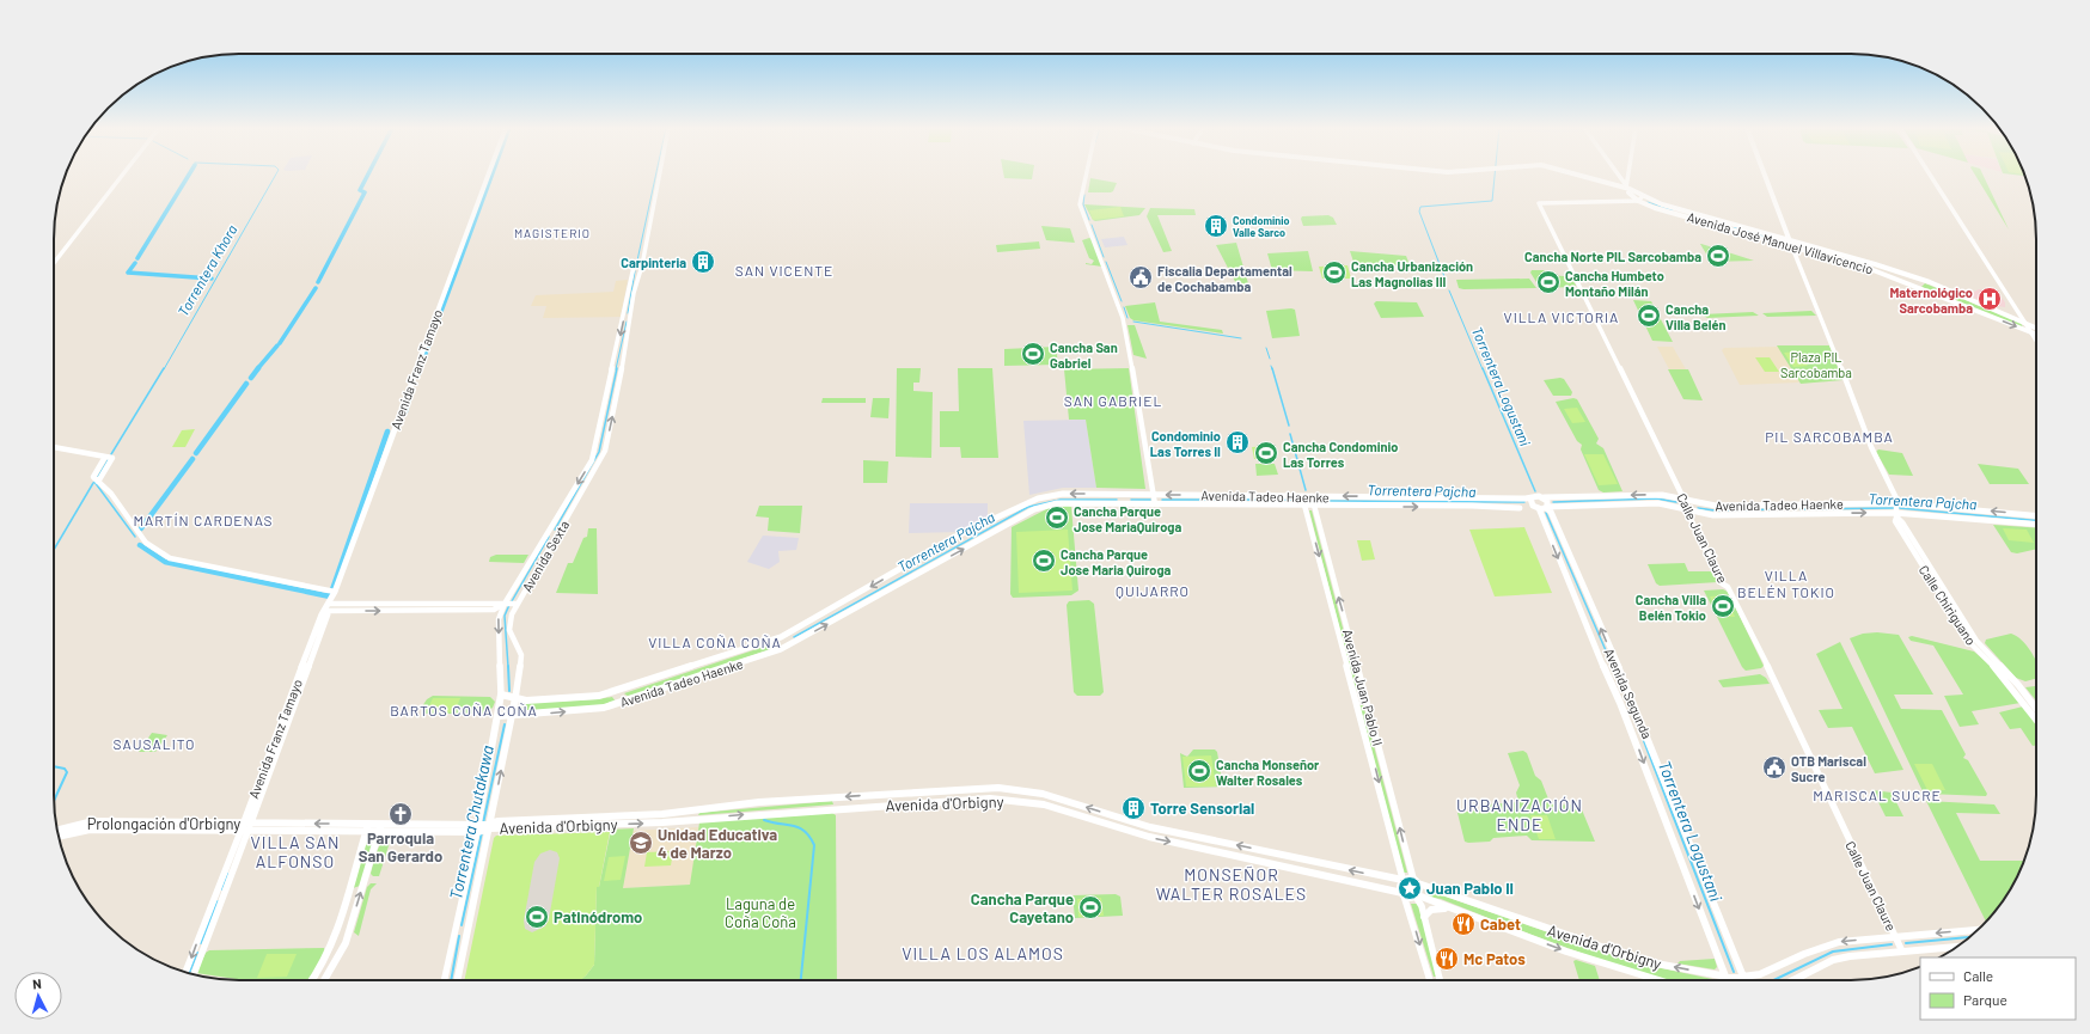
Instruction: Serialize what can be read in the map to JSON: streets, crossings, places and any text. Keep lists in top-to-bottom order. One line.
{"streets":{"main road":["Avenida José Manuel Villavicencio","Avenida Franz Tamayo","Avenida Tadeo Haenke","Avenida Sexta","Calle Chiriguano","Avenida Segunda","Avenida d'Orbigny","Prolongación d'Orbigny"],"street":["Calle Juan Claure","Avenida Juan Pablo II"]},"crossings":[["Avenida José Manuel Villavicencio","Calle Juan Claure"],["Avenida José Manuel Villavicencio","Calle Chiriguano"],["Avenida Franz Tamayo","Prolongación d'Orbigny"],["Avenida Tadeo Haenke","Calle Juan Claure"],["Avenida Tadeo Haenke","Avenida Sexta"],["Avenida Tadeo Haenke","Calle Chiriguano"],["Avenida Tadeo Haenke","Avenida Juan Pablo II"],["Avenida Tadeo Haenke","Avenida Segunda"],["Calle Juan Claure","Avenida d'Orbigny"],["Avenida Sexta","Avenida d'Orbigny"],["Avenida Sexta","Prolongación d'Orbigny"],["Avenida Juan Pablo II","Avenida d'Orbigny"],["Avenida Segunda","Avenida d'Orbigny"],["Avenida d'Orbigny","Prolongación d'Orbigny"]],"districts":["MAGISTERIO","SAN VICENTE","VILLA VICTORIA","SAN GABRIEL","PIL SARCOBAMBA","MARTÍN CARDENAS","VILLA BELÉN TOKIO","QUIJARRO","VILLA COÑA COÑA","BARTOS COÑA COÑA","SAUSALITO","MARISCAL SUCRE","URBANIZACIÓN ENDE","VILLA SAN ALFONSO","MONSEÑOR WALTER ROSALES","VILLA LOS ALAMOS"],"water":["Torrentera Khora","Torrentera Logustani","Torrentera Pajcha","Torrentera Chutakawa"],"parks":["Plaza PIL Sarcobamba","Laguna de Coña Coña"],"places":{"building":["Condominio Valle Sarco","Carpinteria","Condominio Las Torres II","Torre Sensorial"],"sports":["Cancha Norte PIL Sarcobamba","Cancha Urbanización Las Magnolias III","Cancha Humbeto Montaño Milán","Cancha Villa Belén","Cancha San Gabriel","Cancha Condominio Las Torres","Cancha Parque Jose MariaQuiroga","Cancha Parque Jose Maria Quiroga","Cancha Villa Belén Tokio","Cancha Monseñor Walter Rosales","Cancha Parque Cayetano","Patinódromo"],"public building":["Fiscalia Departamental de Cochabamba","OTB Mariscal Sucre"],"hospital":["Maternológico Sarcobamba"],"church":["Parroquia San Gerardo"],"school or university":["Unidad Educativa 4 de Marzo"],"place":["Juan Pablo II"],"restaurant":["Cabet","Mc Patos"]},"legend":["Calle","Parque"],"north":"top"}
